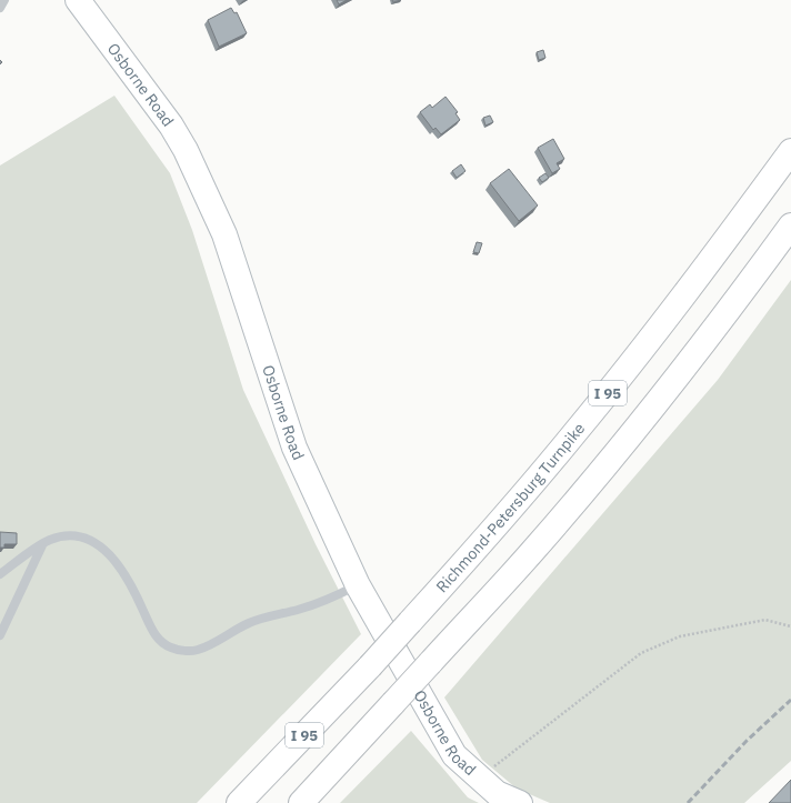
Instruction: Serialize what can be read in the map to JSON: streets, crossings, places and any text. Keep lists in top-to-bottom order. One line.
{"streets":{"main road":["Osborne Road","I 95","Richmond-Petersburg Turnpike"]}}
